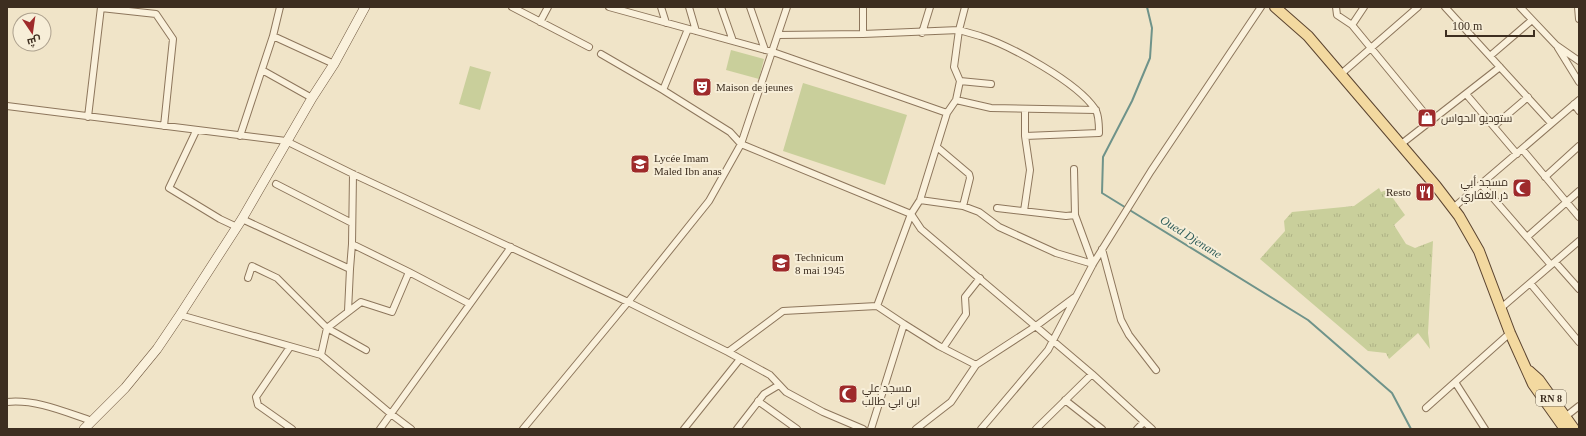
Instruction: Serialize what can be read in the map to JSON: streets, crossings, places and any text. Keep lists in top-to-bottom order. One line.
{"streets":{"main road":["RN 8"]},"water":["Oued Djenane"],"places":{"theatre":["Maison de jeunes"],"shop":["ستوديو الحواس"],"school or university":["Lycée Imam Maled Ibn anas","Technicum 8 mai 1945"],"mosque":["مسجد أبي ذر الغفاري","مسجد علي ابن ابي طالب"],"restaurant":["Resto"]},"scale_bar":"100 m","north":"bottom"}
